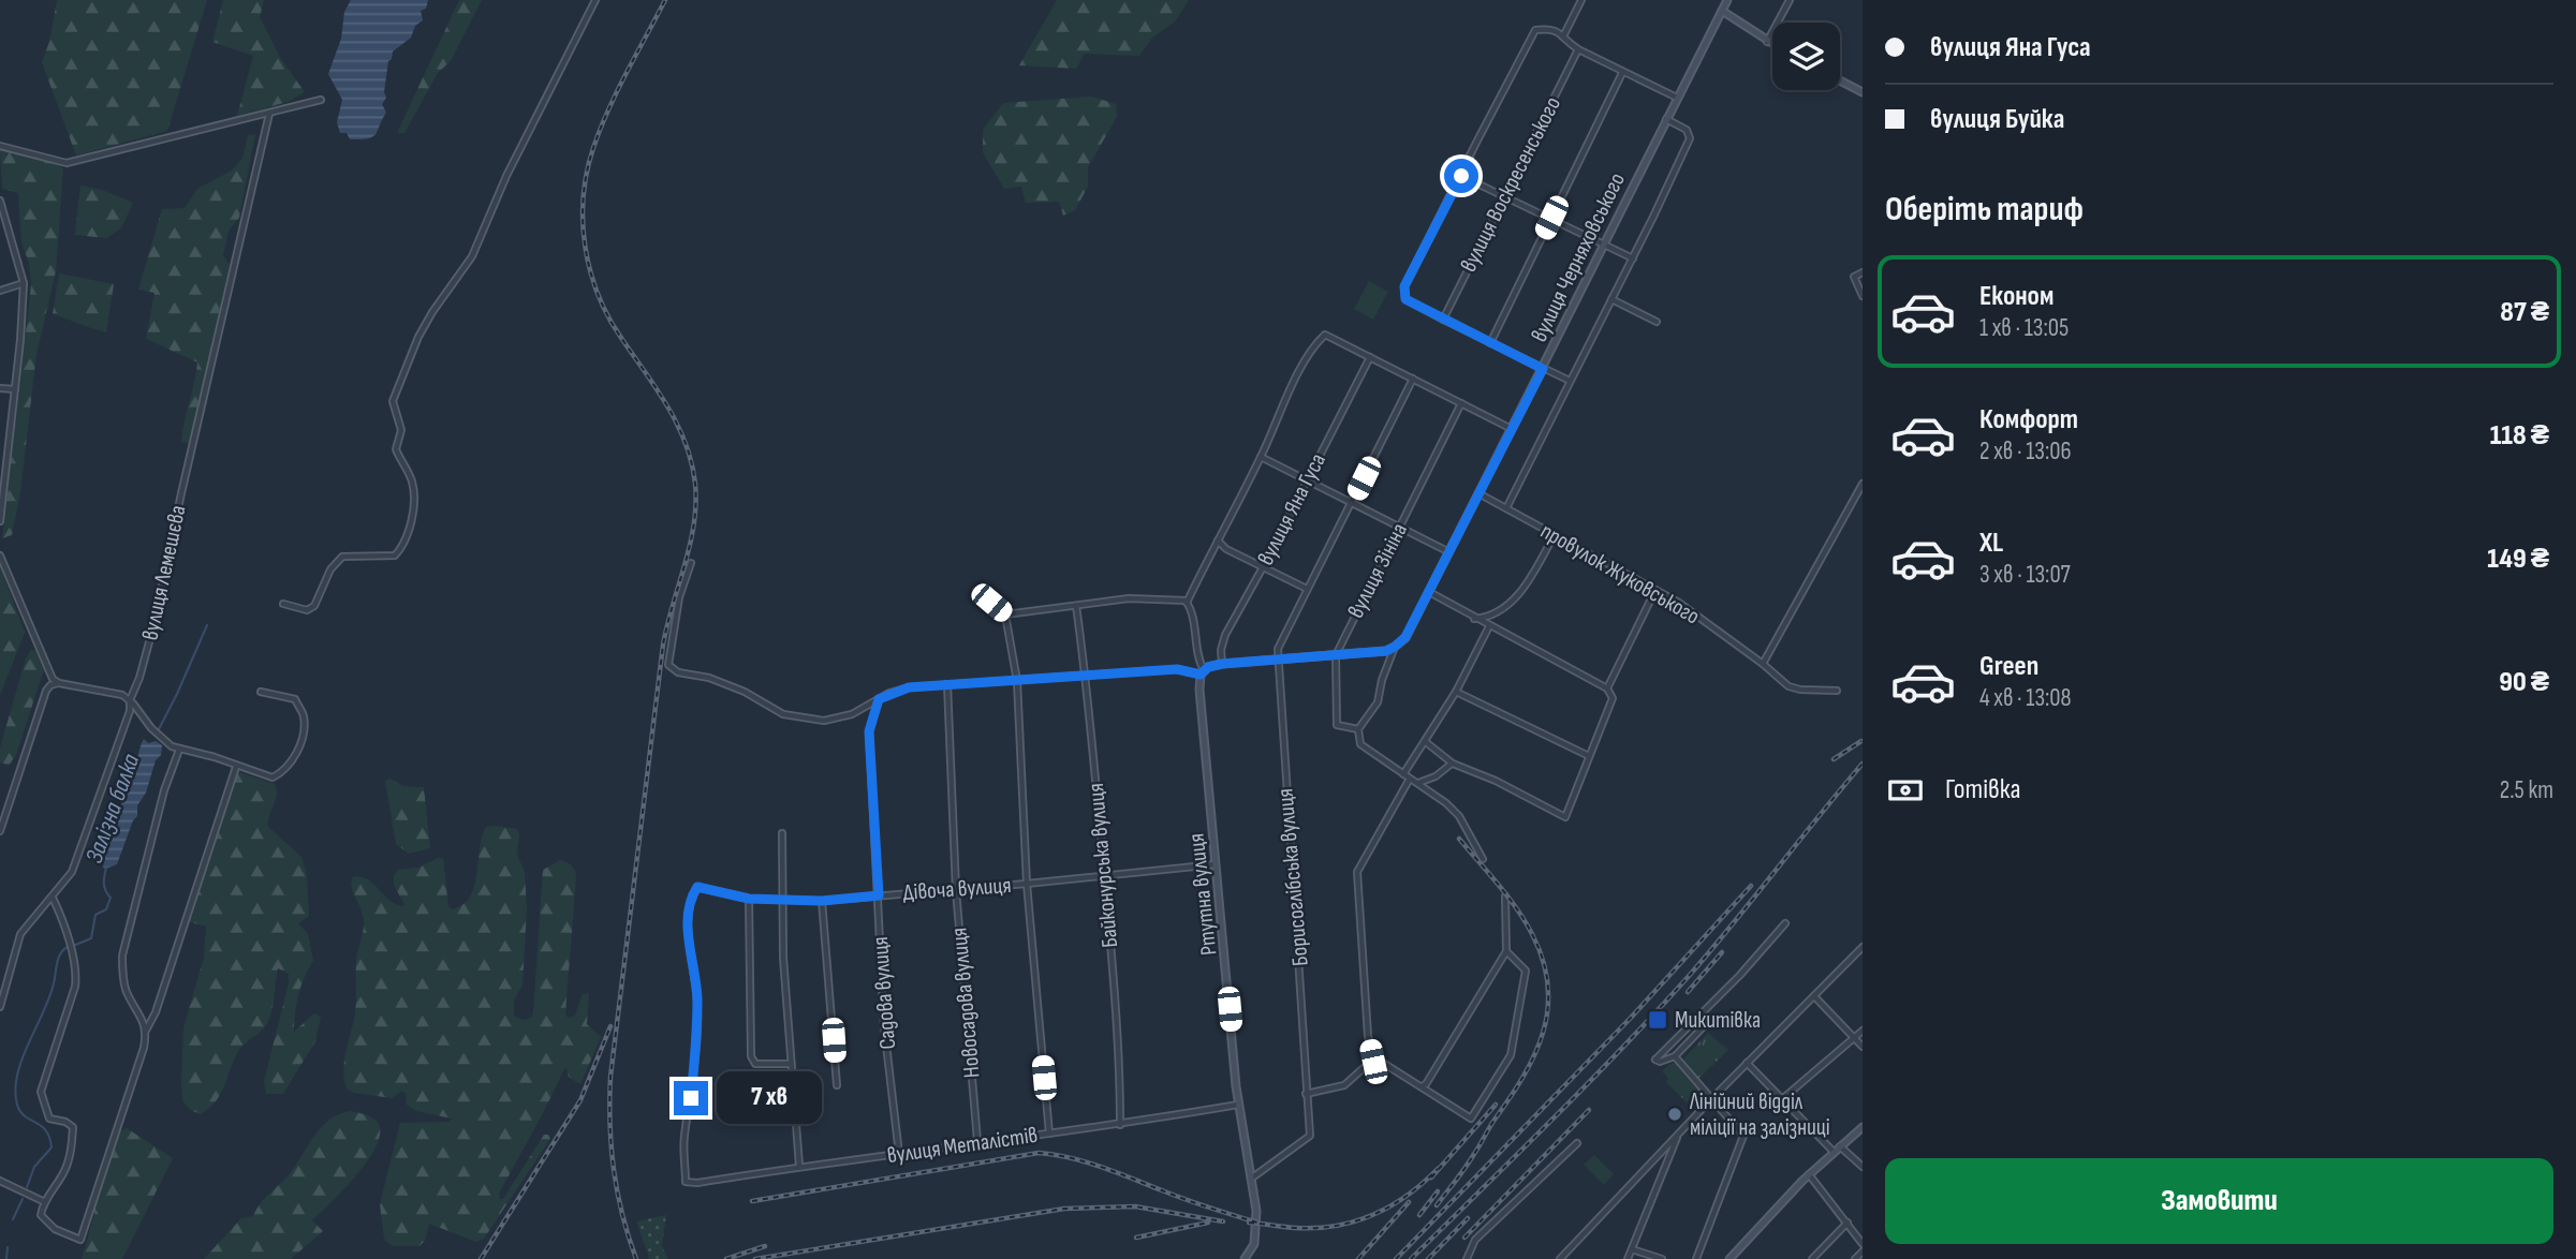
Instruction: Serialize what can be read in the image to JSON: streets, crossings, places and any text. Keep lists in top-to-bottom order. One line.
{"streets":{"main road":["вулиця Черняховського","Ртутна вулиця"],"street":["вулиця Воскресенського","вулиця Яна Гуса","вулиця Зініна","вулиця Лемешєва","провулок Жуковського","Байконурська вулиця","Борисоглібська вулиця","Дівоча вулиця","Садова вулиця","Новосадова вулиця","вулиця Металістів"]},"crossings":[["вулиця Черняховського","провулок Жуковського"],["Байконурська вулиця","Дівоча вулиця"],["Байконурська вулиця","вулиця Металістів"],["Борисоглібська вулиця","Ртутна вулиця"],["Дівоча вулиця","Ртутна вулиця"],["Дівоча вулиця","Садова вулиця"],["Дівоча вулиця","Новосадова вулиця"],["Дівоча вулиця","вулиця Металістів"],["Ртутна вулиця","вулиця Металістів"],["Садова вулиця","вулиця Металістів"],["Новосадова вулиця","вулиця Металістів"]],"water":["Залізна балка"],"places":{"transit":["Микитівка"],"other":["Лінійний відділ міліції на залізниці"]},"page":{"banner":["вулиця Яна Гуса","вулиця Буйка"],"heading":"Оберіть тариф","list":[{"name":"Економ","note":"1 хв · 13:05","value":"87 ₴"},{"name":"Комфорт","note":"2 хв · 13:06","value":"118 ₴"},{"name":"XL","note":"3 хв · 13:07","value":"149 ₴"},{"name":"Green","note":"4 хв · 13:08","value":"90 ₴"}],"pay":["Готівка","2.5 km"],"bubble":"7 хв","buttons":"Замовити"}}
